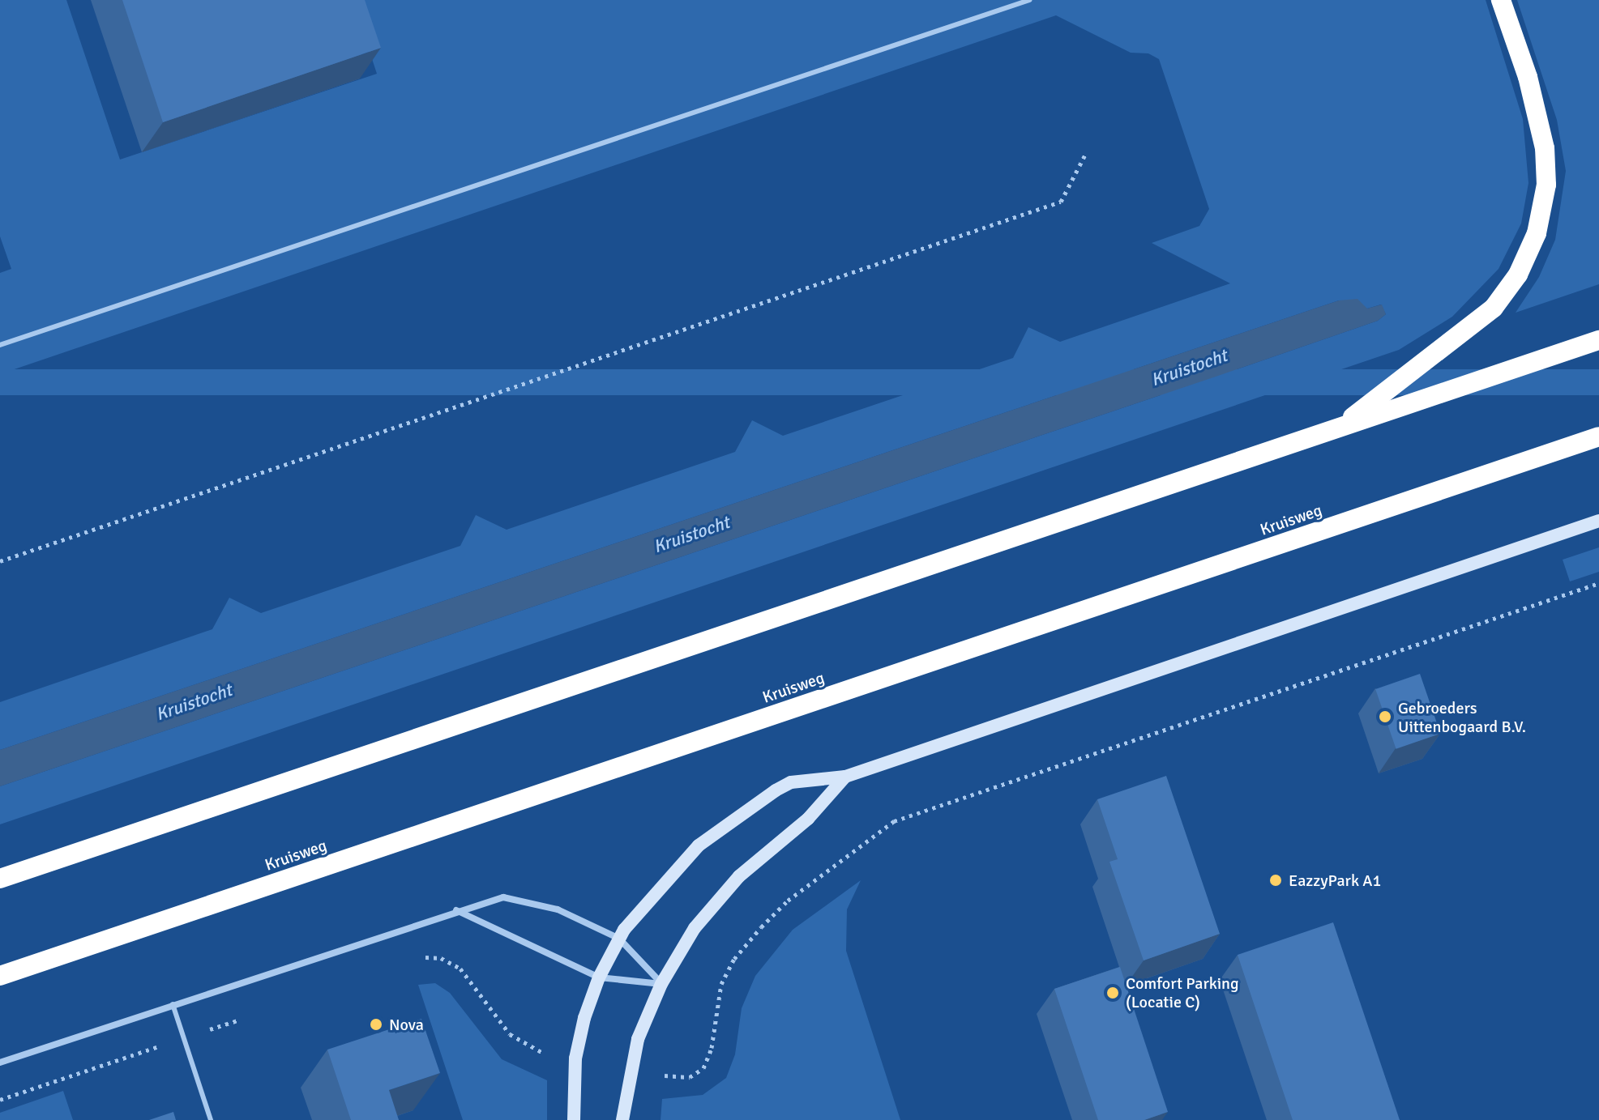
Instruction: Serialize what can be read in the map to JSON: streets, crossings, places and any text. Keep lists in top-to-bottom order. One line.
{"streets":{"highway":["Kruisweg"]},"water":["Kruistocht"],"places":["Gebroeders Uittenbogaard B.V.","EazzyPark A1","Comfort Parking (Locatie C)","Nova"]}
